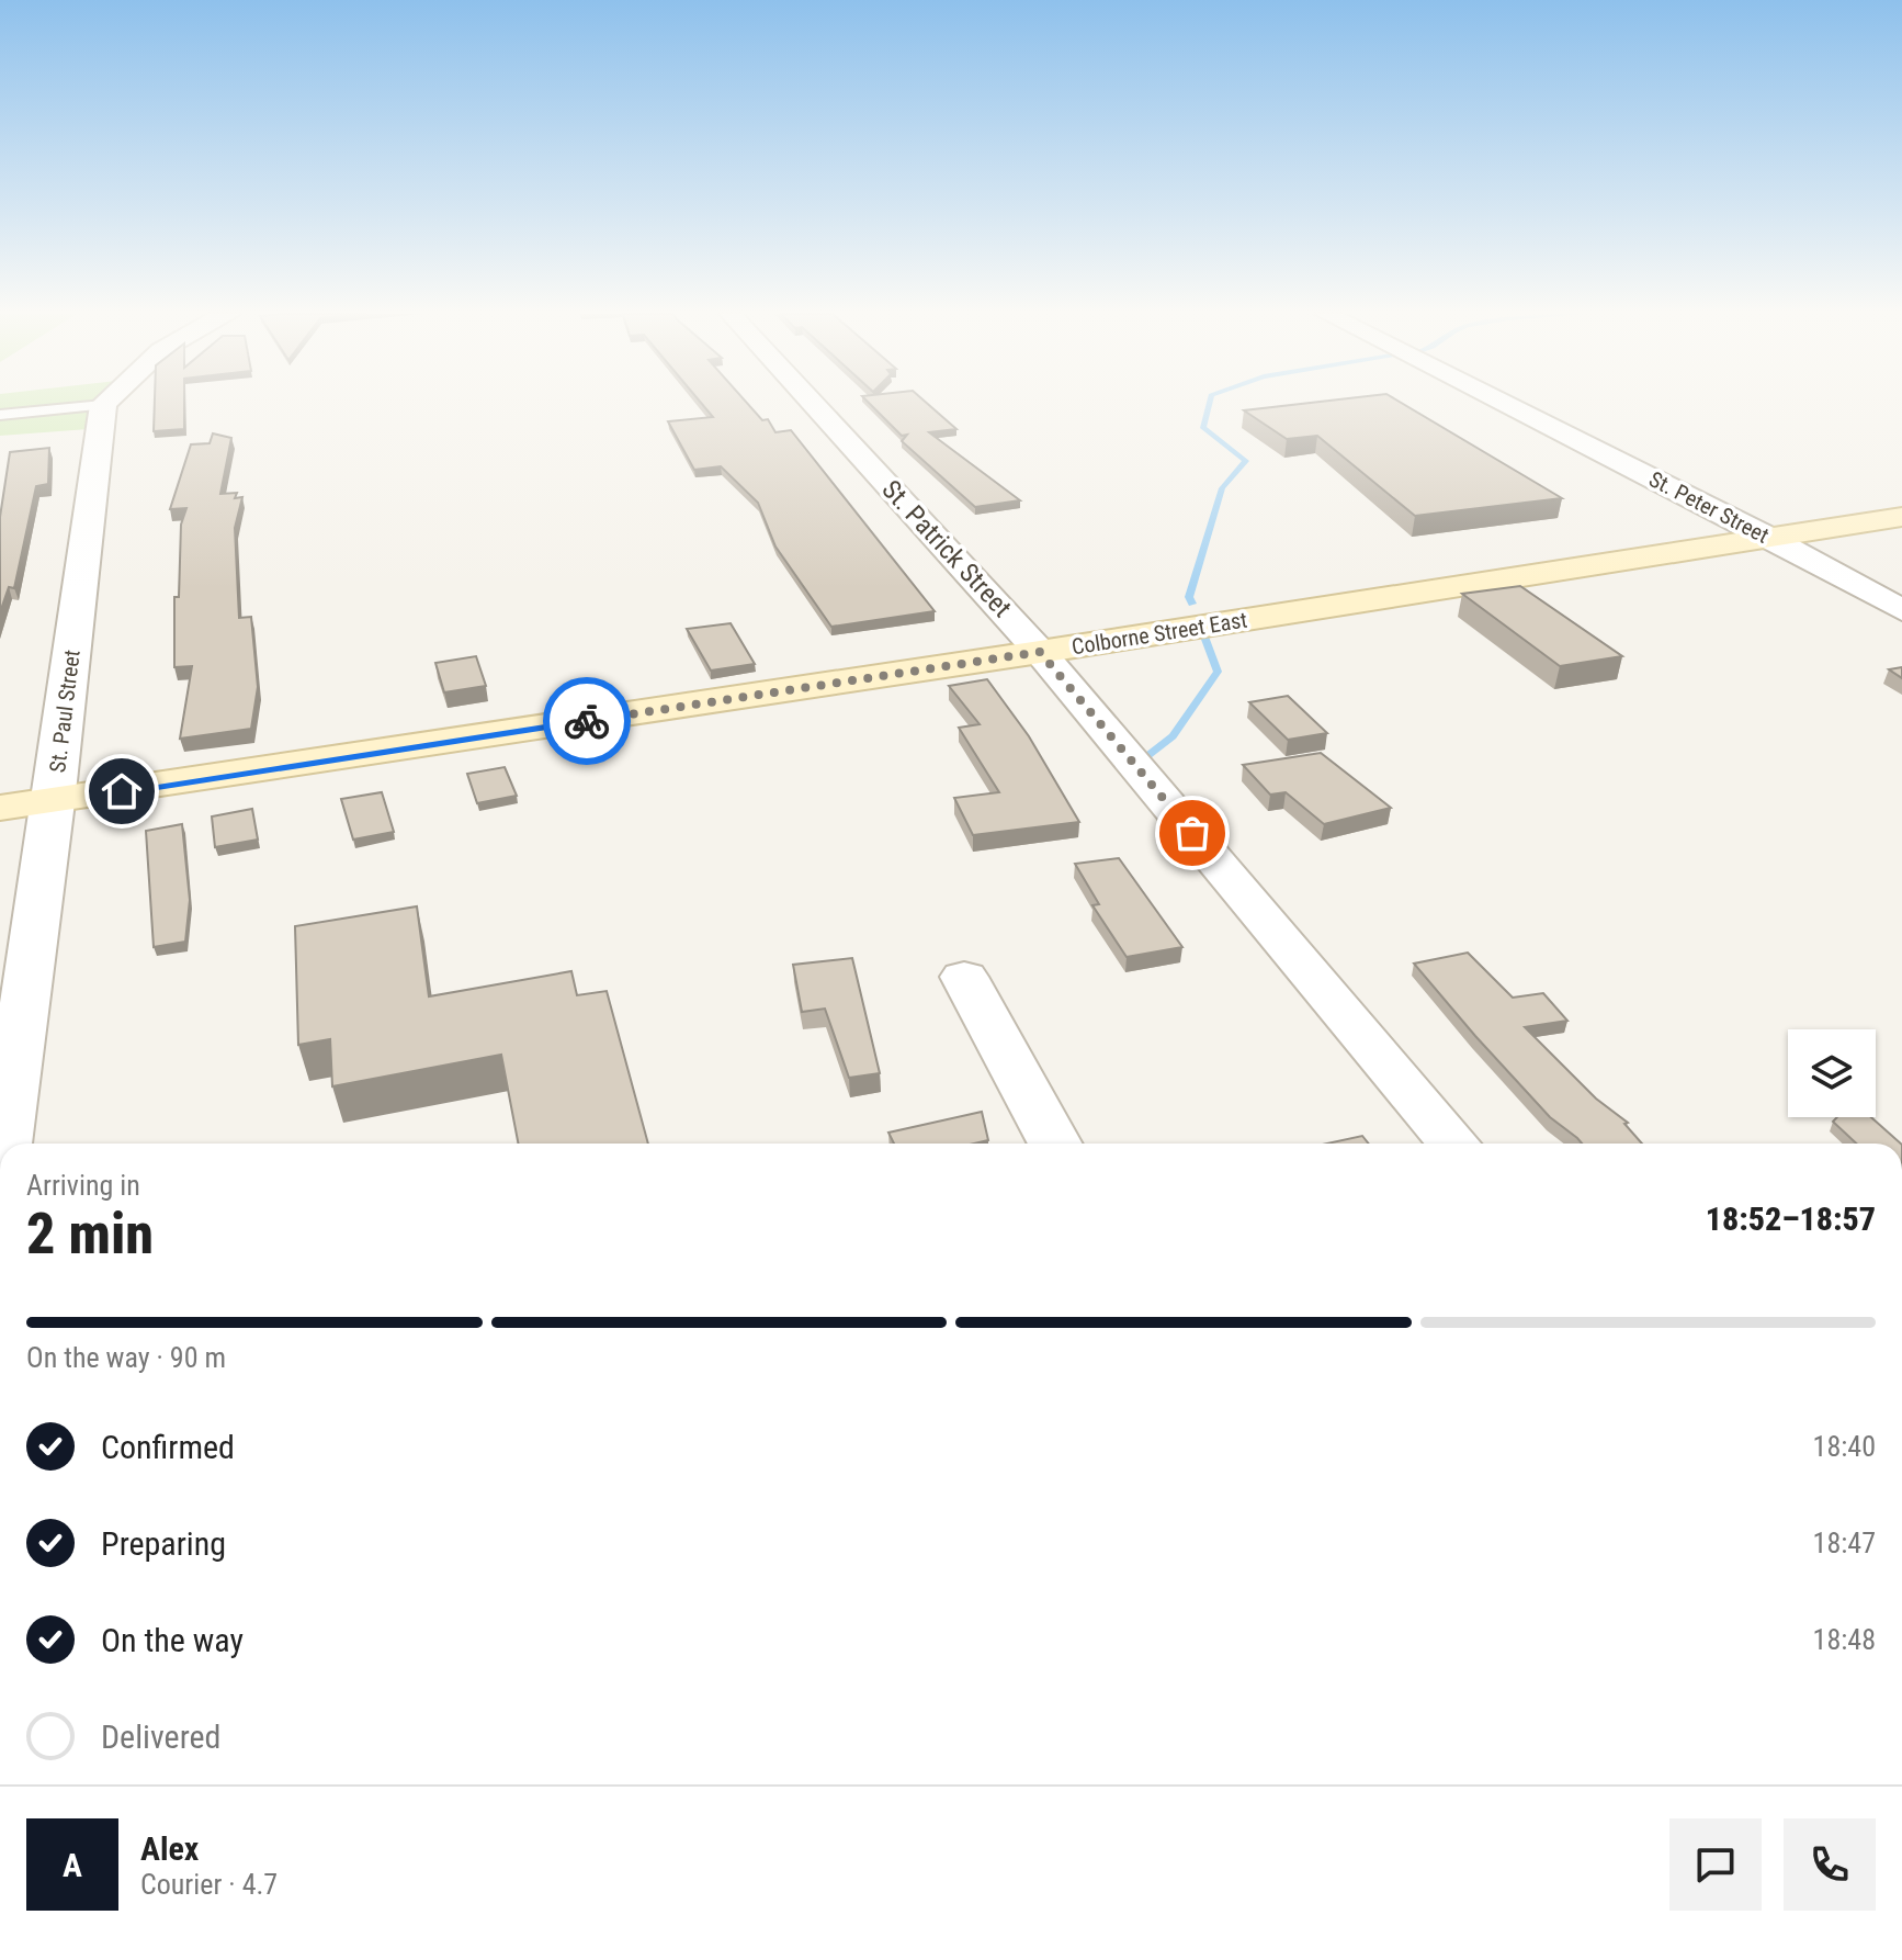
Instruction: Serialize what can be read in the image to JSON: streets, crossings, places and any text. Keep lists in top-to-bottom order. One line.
{"streets":{"main road":["Colborne Street East"],"street":["St. Peter Street","St. Patrick Street","St. Paul Street"]},"crossings":[["St. Peter Street","Colborne Street East"],["St. Patrick Street","Colborne Street East"],["Colborne Street East","St. Paul Street"]],"page":{"heading":["2 min","Arriving in","18:52–18:57"],"panel":["Alex","Courier · 4.7"],"bar":"On the way · 90 m","list":[["Confirmed","18:40"],["Preparing","18:47"],["On the way","18:48"],"Delivered"],"round":"A"}}
